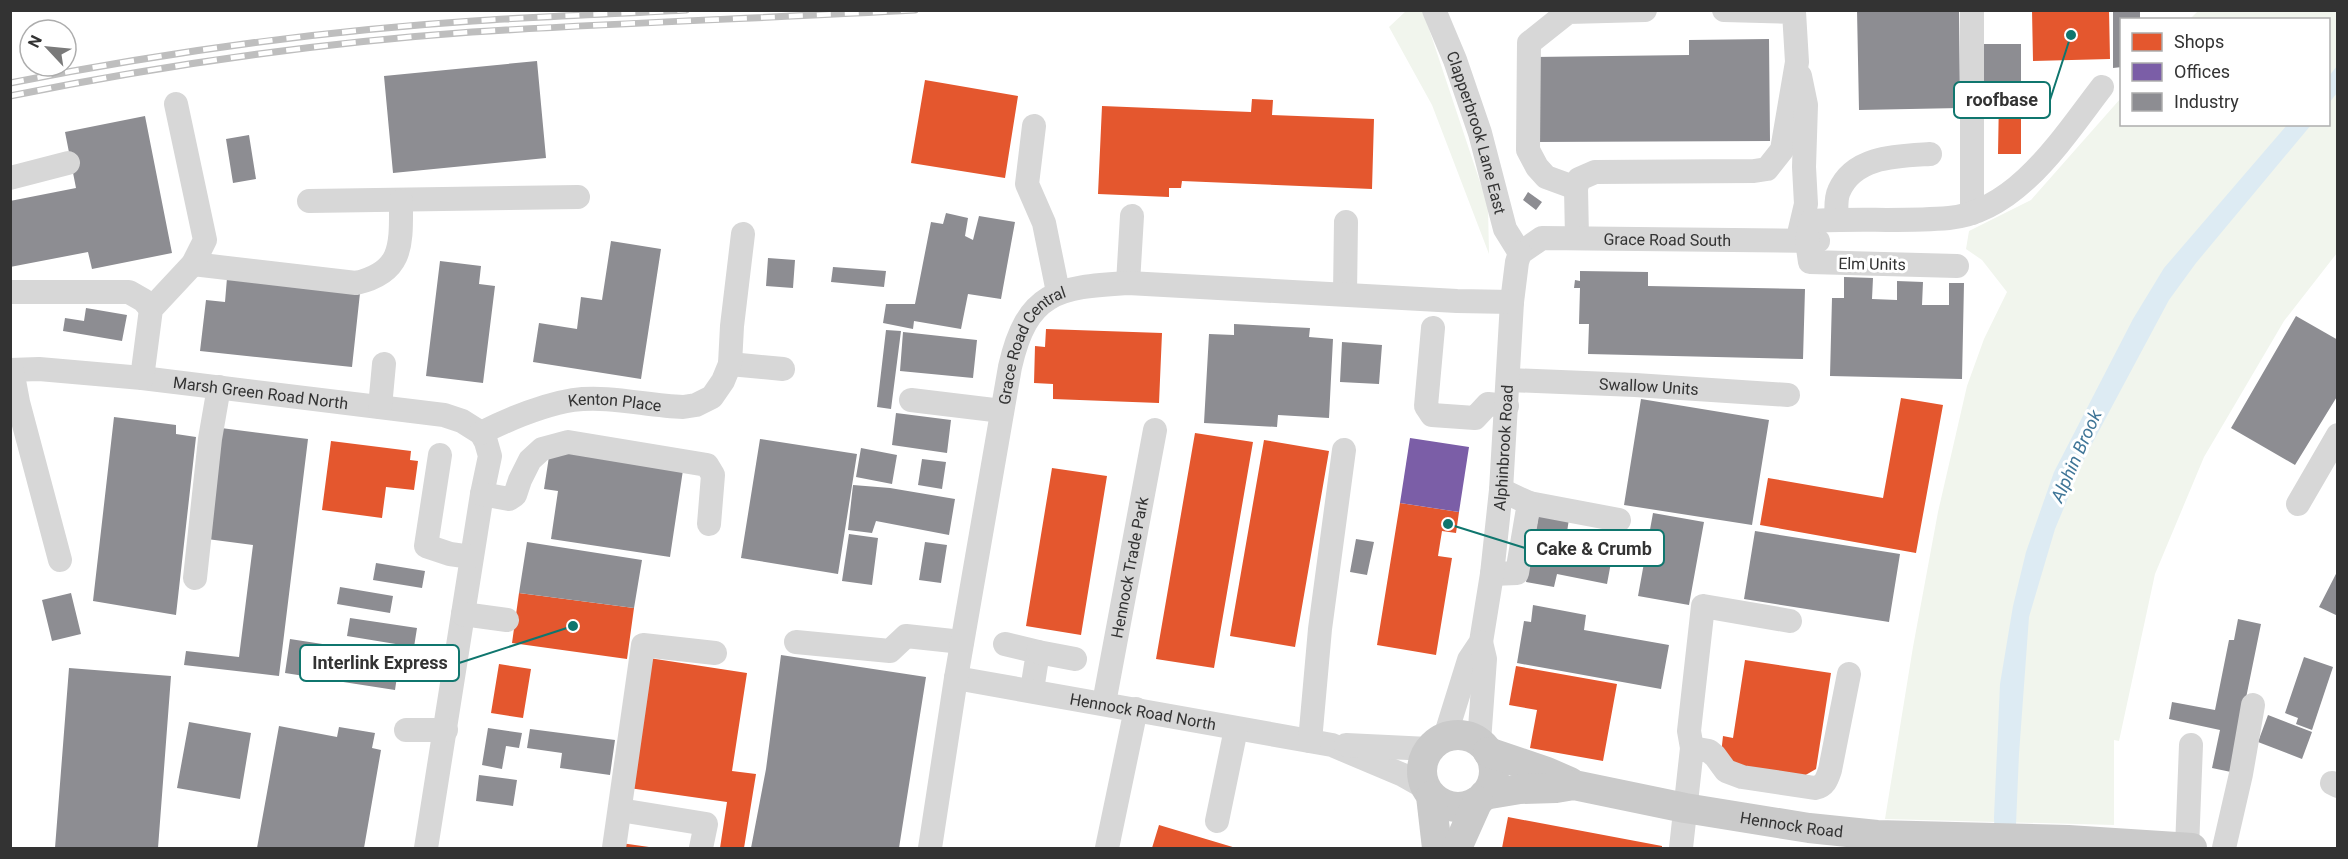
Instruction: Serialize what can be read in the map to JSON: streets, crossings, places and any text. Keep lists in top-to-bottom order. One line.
{"streets":{"main road":["Hennock Road"],"street":["Clapperbrook Lane East","Grace Road South","Elm Units","Grace Road Central","Swallow Units","Marsh Green Road North","Kenton Place","Alphinbrook Road","Hennock Trade Park","Hennock Road North"]},"crossings":[["Clapperbrook Lane East","Grace Road South"],["Clapperbrook Lane East","Alphinbrook Road"],["Grace Road South","Elm Units"],["Grace Road South","Alphinbrook Road"],["Grace Road Central","Alphinbrook Road"],["Grace Road Central","Hennock Road North"],["Swallow Units","Alphinbrook Road"],["Marsh Green Road North","Kenton Place"],["Alphinbrook Road","Hennock Road North"],["Alphinbrook Road","Hennock Road"],["Hennock Trade Park","Hennock Road North"],["Hennock Road North","Hennock Road"]],"water":["Alphin Brook"],"places":["roofbase","Cake & Crumb","Interlink Express"],"legend":["Shops","Offices","Industry"],"north":"top left"}
